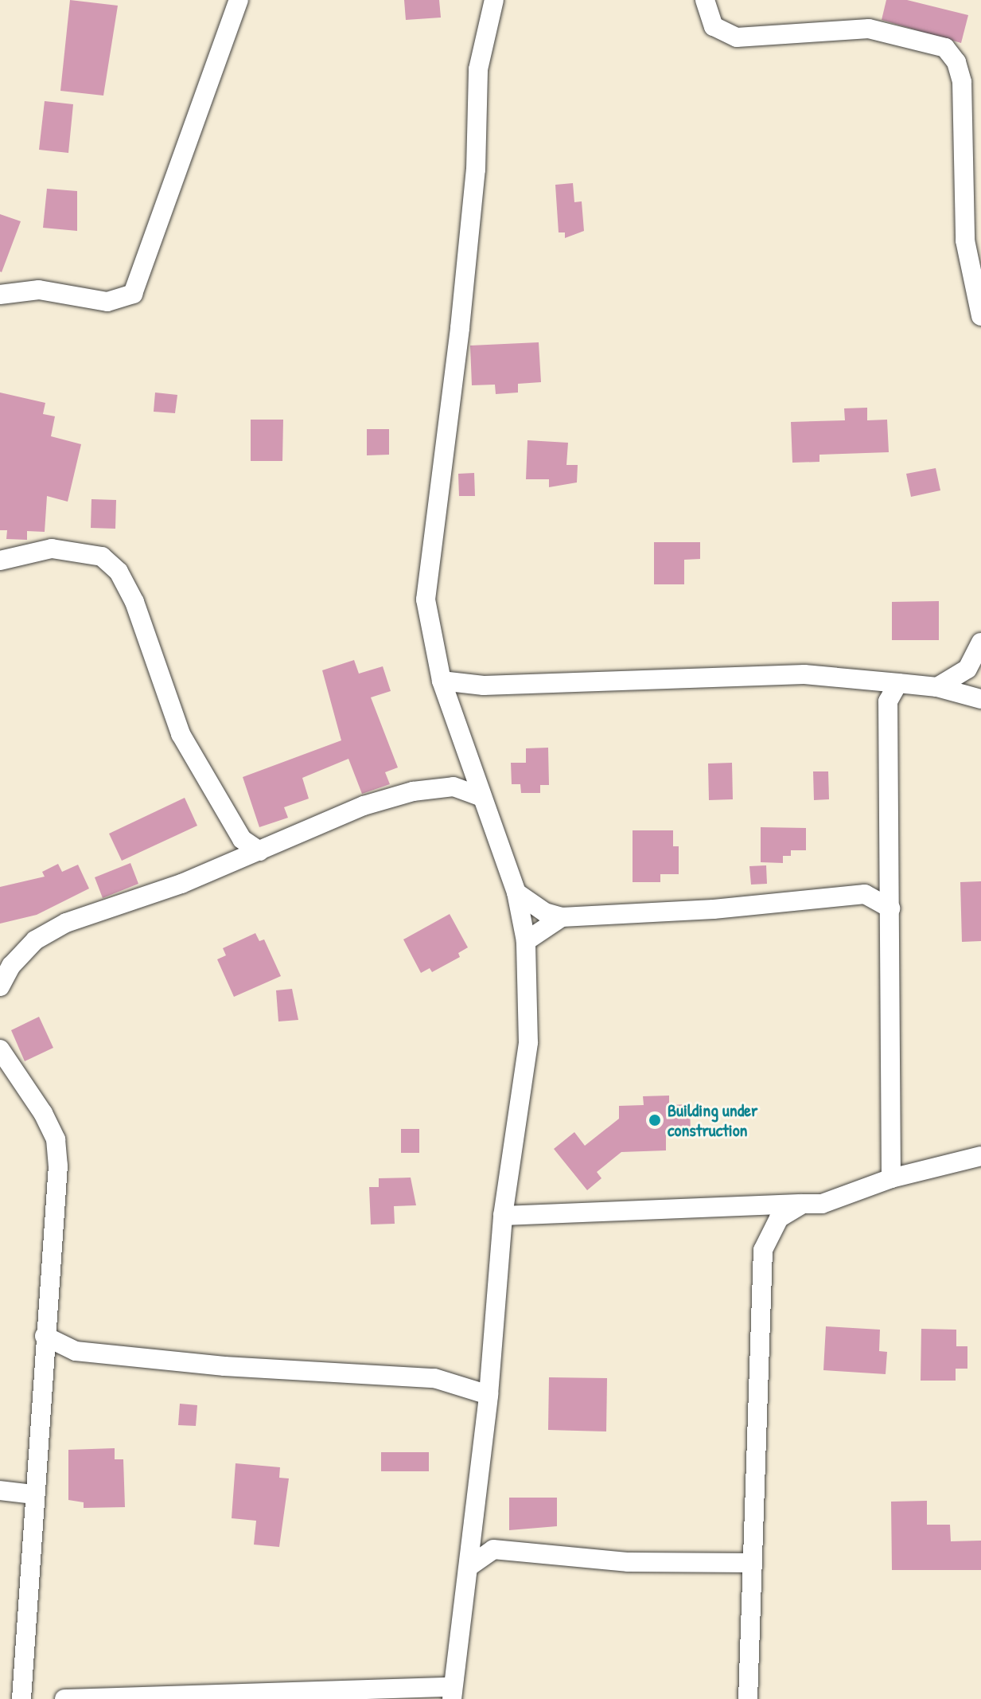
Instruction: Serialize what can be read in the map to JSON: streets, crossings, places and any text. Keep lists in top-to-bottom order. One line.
{"places":["Building under construction"]}
